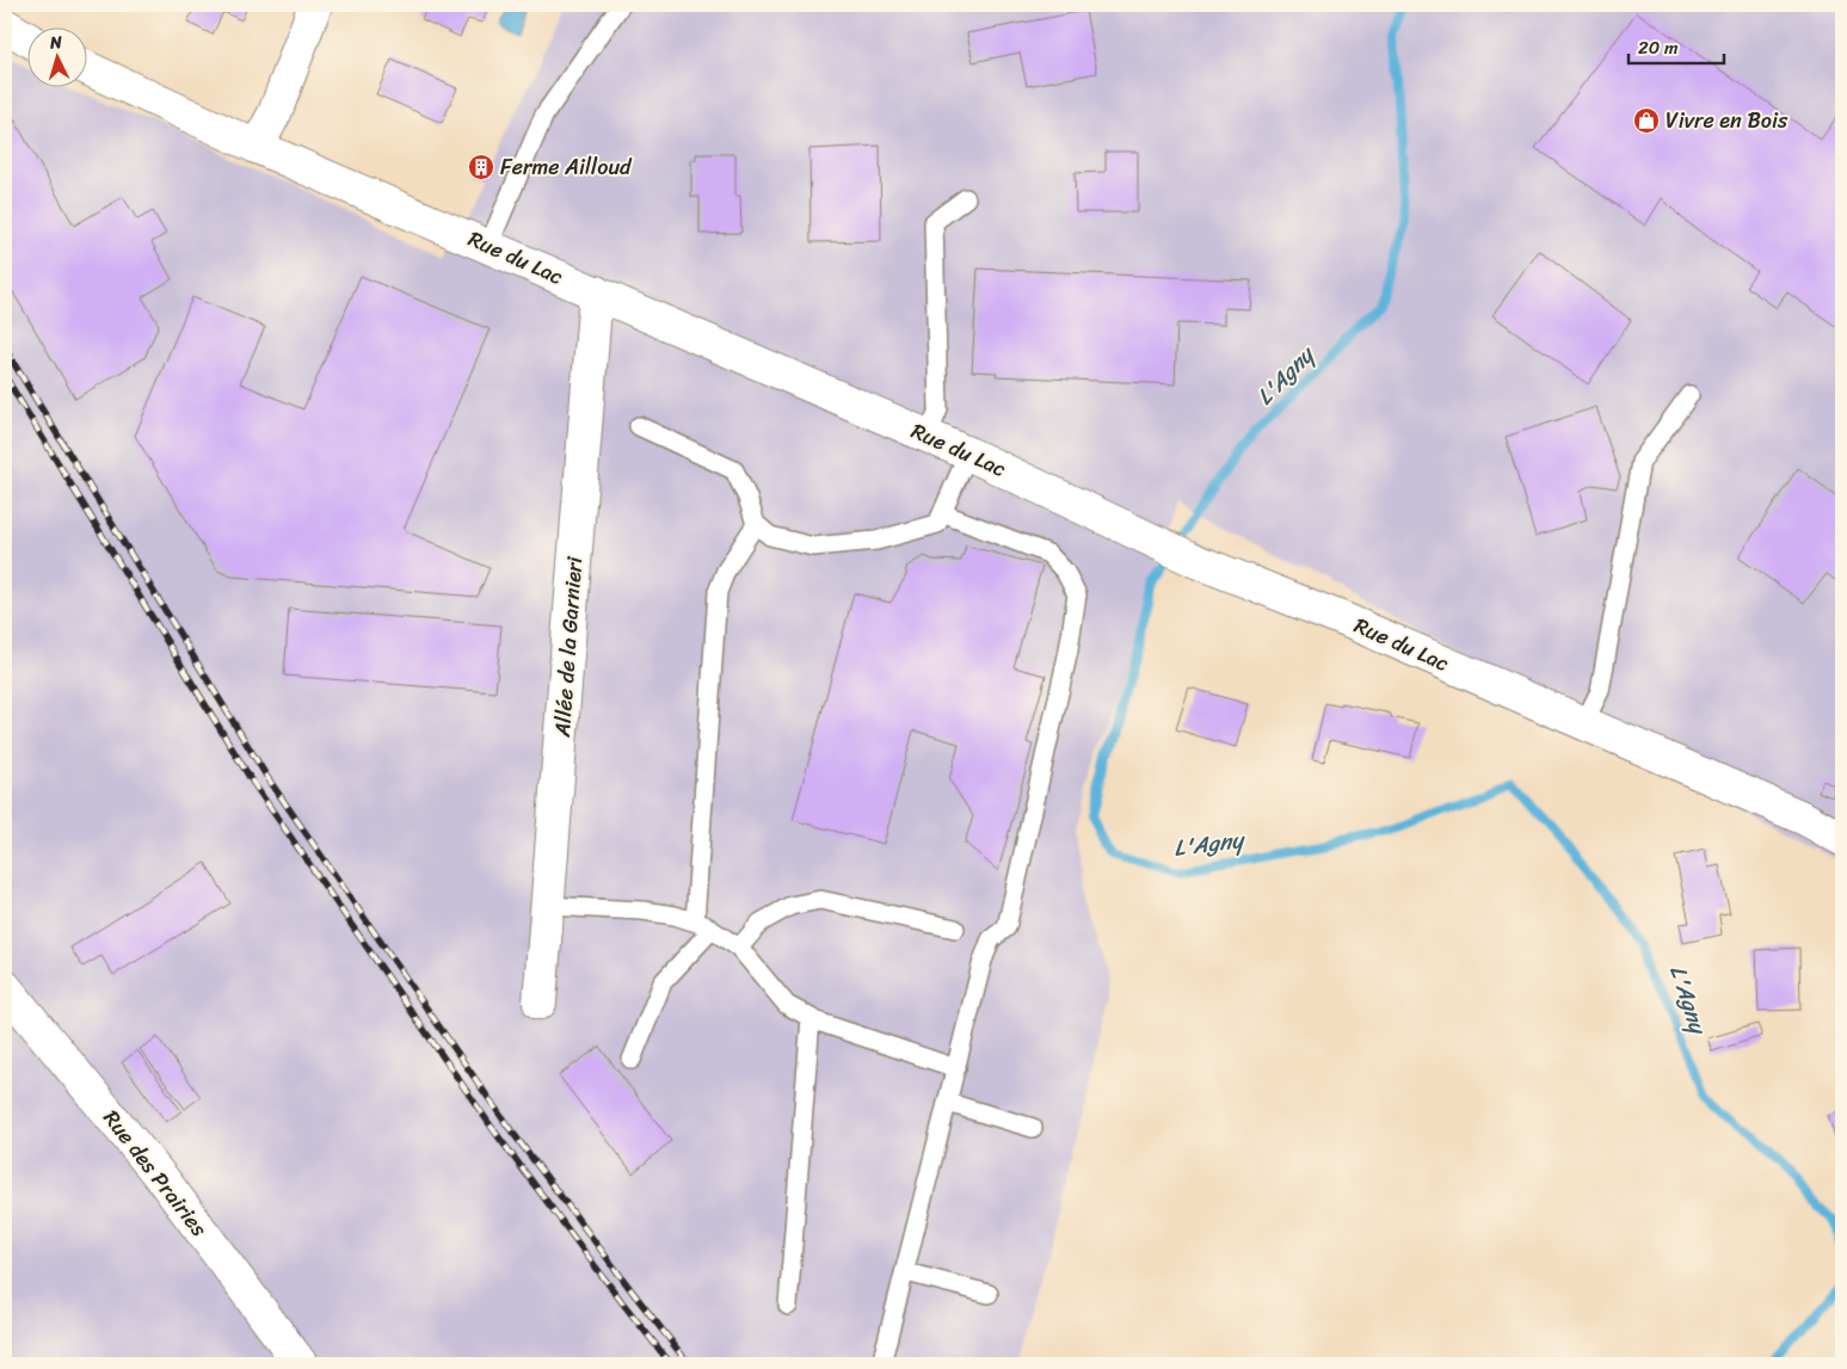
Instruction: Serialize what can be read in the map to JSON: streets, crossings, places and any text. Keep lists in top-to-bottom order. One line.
{"streets":{"street":["Rue du Lac","Allée de la Garnieri","Rue des Prairies"]},"crossings":[["Rue du Lac","Allée de la Garnieri"]],"water":["L'Agny"],"places":{"shop":["Vivre en Bois"],"building":["Ferme Ailloud"]},"scale_bar":"20 m","north":"top"}
